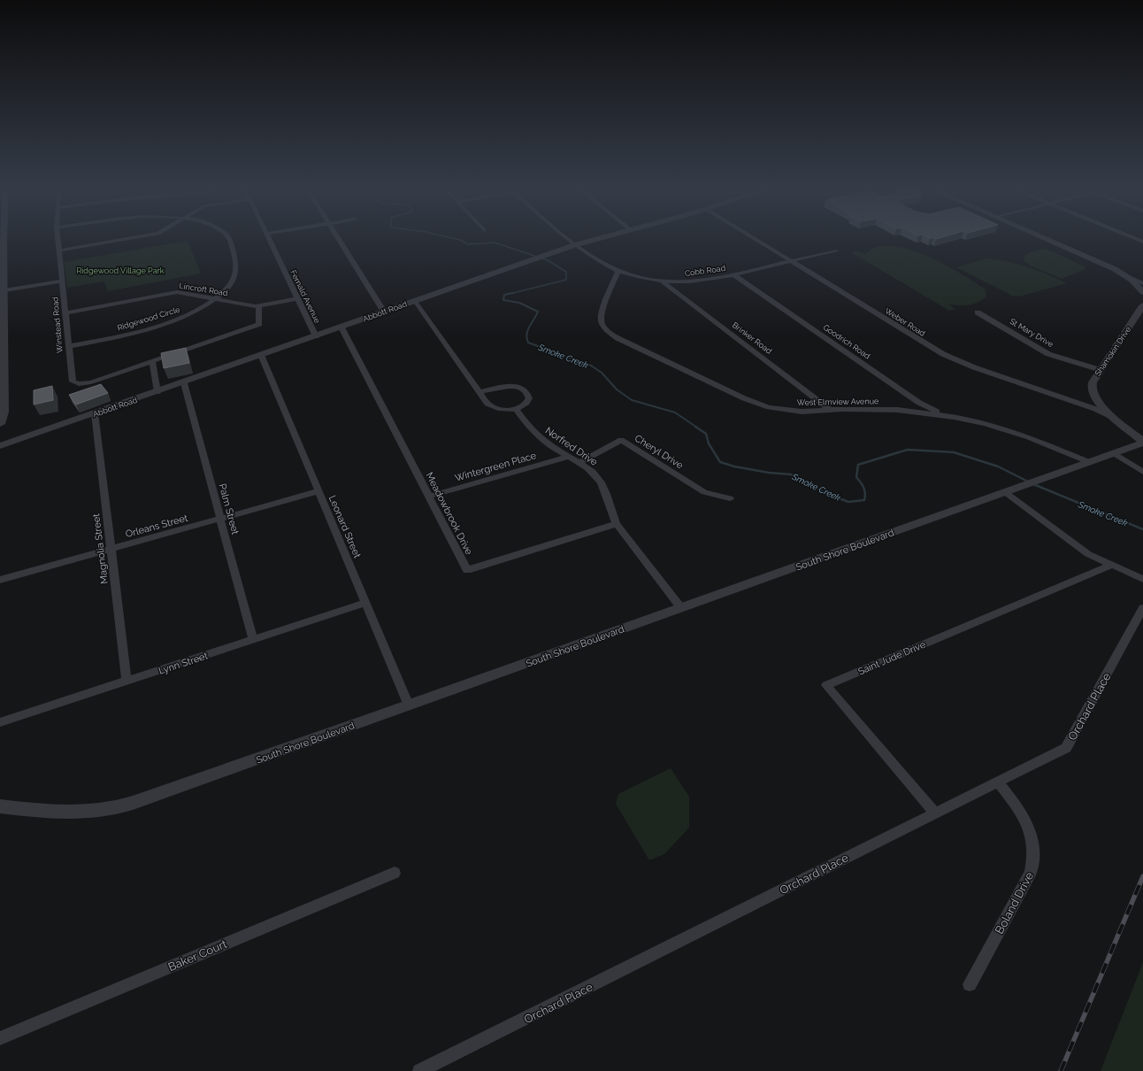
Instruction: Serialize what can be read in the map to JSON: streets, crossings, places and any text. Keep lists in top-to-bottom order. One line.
{"streets":{"street":["Cobb Road","Lincroft Road","Fernald Avenue","Abbott Road","Ridgewood Circle","Weber Road","Winstead Road","St Mary Drive","Brinker Road","Goodrich Road","Shamokin Drive","West Elmview Avenue","Norfred Drive","Cheryl Drive","Wintergreen Place","Palm Street","Meadowbrook Drive","Orleans Street","Leonard Street","Magnolia Street","South Shore Boulevard","Saint Jude Drive","Lynn Street","Orchard Place","Boland Drive","Baker Court"]},"crossings":[["Cobb Road","Weber Road"],["Cobb Road","Brinker Road"],["Cobb Road","Goodrich Road"],["Cobb Road","West Elmview Avenue"],["Lincroft Road","Fernald Avenue"],["Lincroft Road","Ridgewood Circle"],["Lincroft Road","Winstead Road"],["Fernald Avenue","Abbott Road"],["Abbott Road","Palm Street"],["Abbott Road","Meadowbrook Drive"],["Abbott Road","Leonard Street"],["Abbott Road","Magnolia Street"],["Ridgewood Circle","Winstead Road"],["Weber Road","Shamokin Drive"],["St Mary Drive","Shamokin Drive"],["Brinker Road","West Elmview Avenue"],["Goodrich Road","West Elmview Avenue"],["Shamokin Drive","South Shore Boulevard"],["West Elmview Avenue","South Shore Boulevard"],["Norfred Drive","Cheryl Drive"],["Norfred Drive","Wintergreen Place"],["Norfred Drive","Meadowbrook Drive"],["Wintergreen Place","Meadowbrook Drive"],["Palm Street","Orleans Street"],["Palm Street","Lynn Street"],["Orleans Street","Leonard Street"],["Orleans Street","Magnolia Street"],["Leonard Street","South Shore Boulevard"],["Leonard Street","Lynn Street"],["Magnolia Street","Lynn Street"],["Saint Jude Drive","Orchard Place"],["Orchard Place","Boland Drive"]],"water":["Smoke Creek"],"parks":["Ridgewood Village Park"]}
